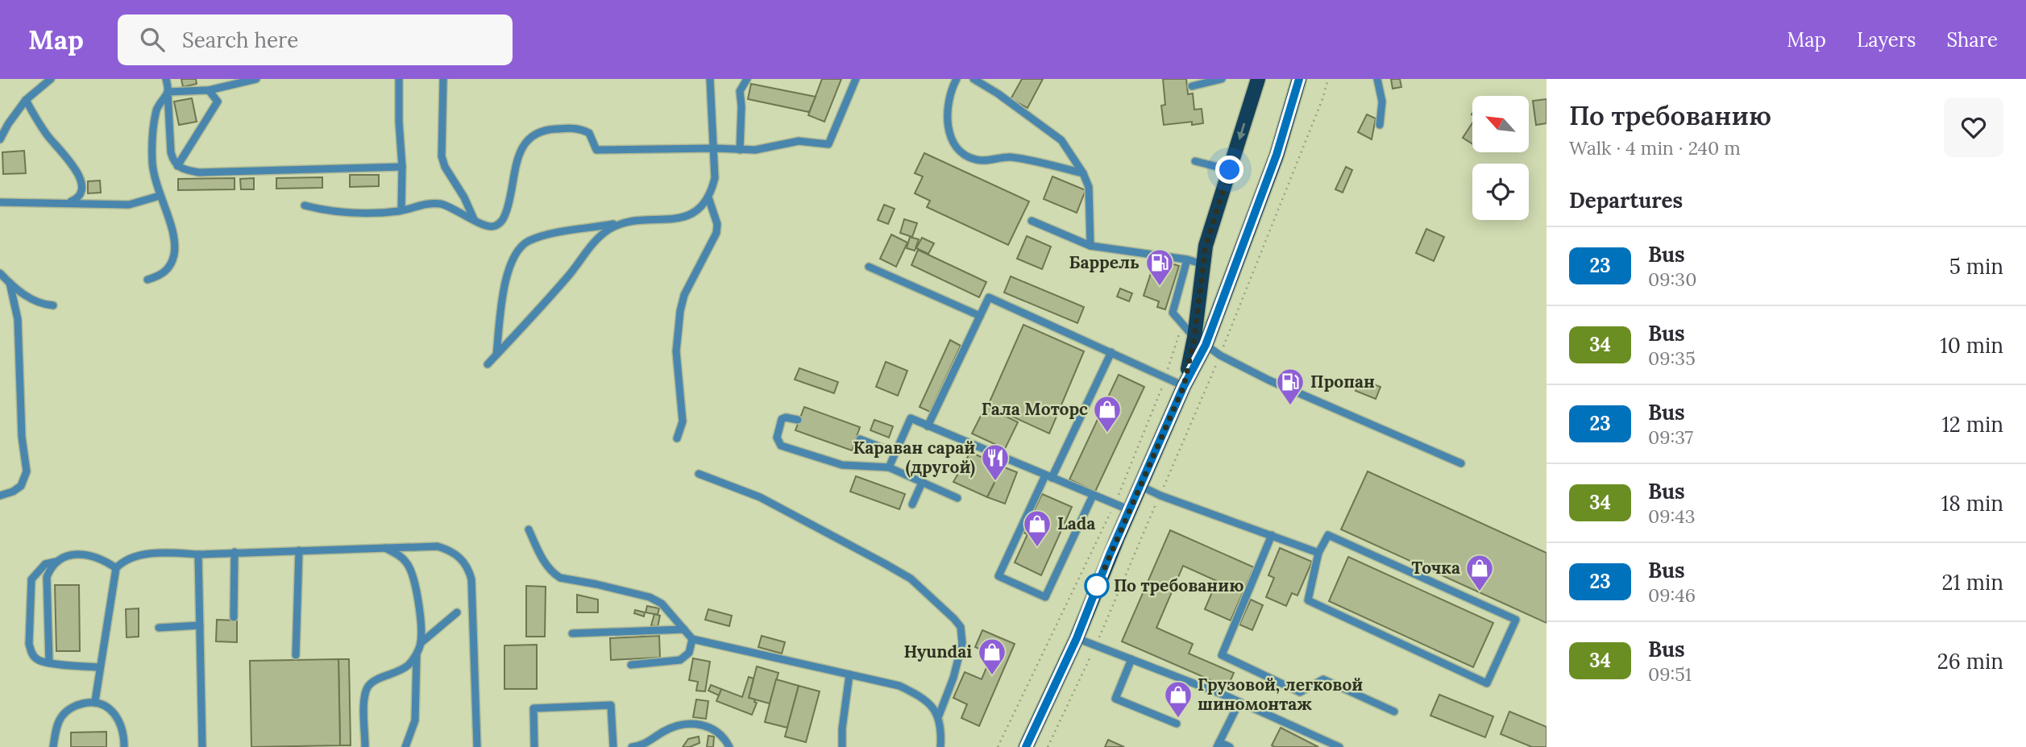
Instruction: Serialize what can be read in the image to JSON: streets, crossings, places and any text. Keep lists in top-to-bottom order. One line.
{"places":{"fuel station":["Баррель","Пропан"],"shop":["Гала Моторс","Lada","Точка","Hyundai","Грузовой, легковой шиномонтаж"],"restaurant":["Караван сарай (другой)"],"other":["По требованию"]},"lines":["bus line 23"],"north":"top left","page":{"header":"Map","search":"Search here","nav":["Map","Layers","Share"],"heading":[["По требованию","Walk · 4 min · 240 m"],"Departures"],"list":[{"mark":"23","name":"Bus","note":"09:30","value":"5 min"},{"mark":"34","name":"Bus","note":"09:35","value":"10 min"},{"mark":"23","name":"Bus","note":"09:37","value":"12 min"},{"mark":"34","name":"Bus","note":"09:43","value":"18 min"},{"mark":"23","name":"Bus","note":"09:46","value":"21 min"},{"mark":"34","name":"Bus","note":"09:51","value":"26 min"}]}}
